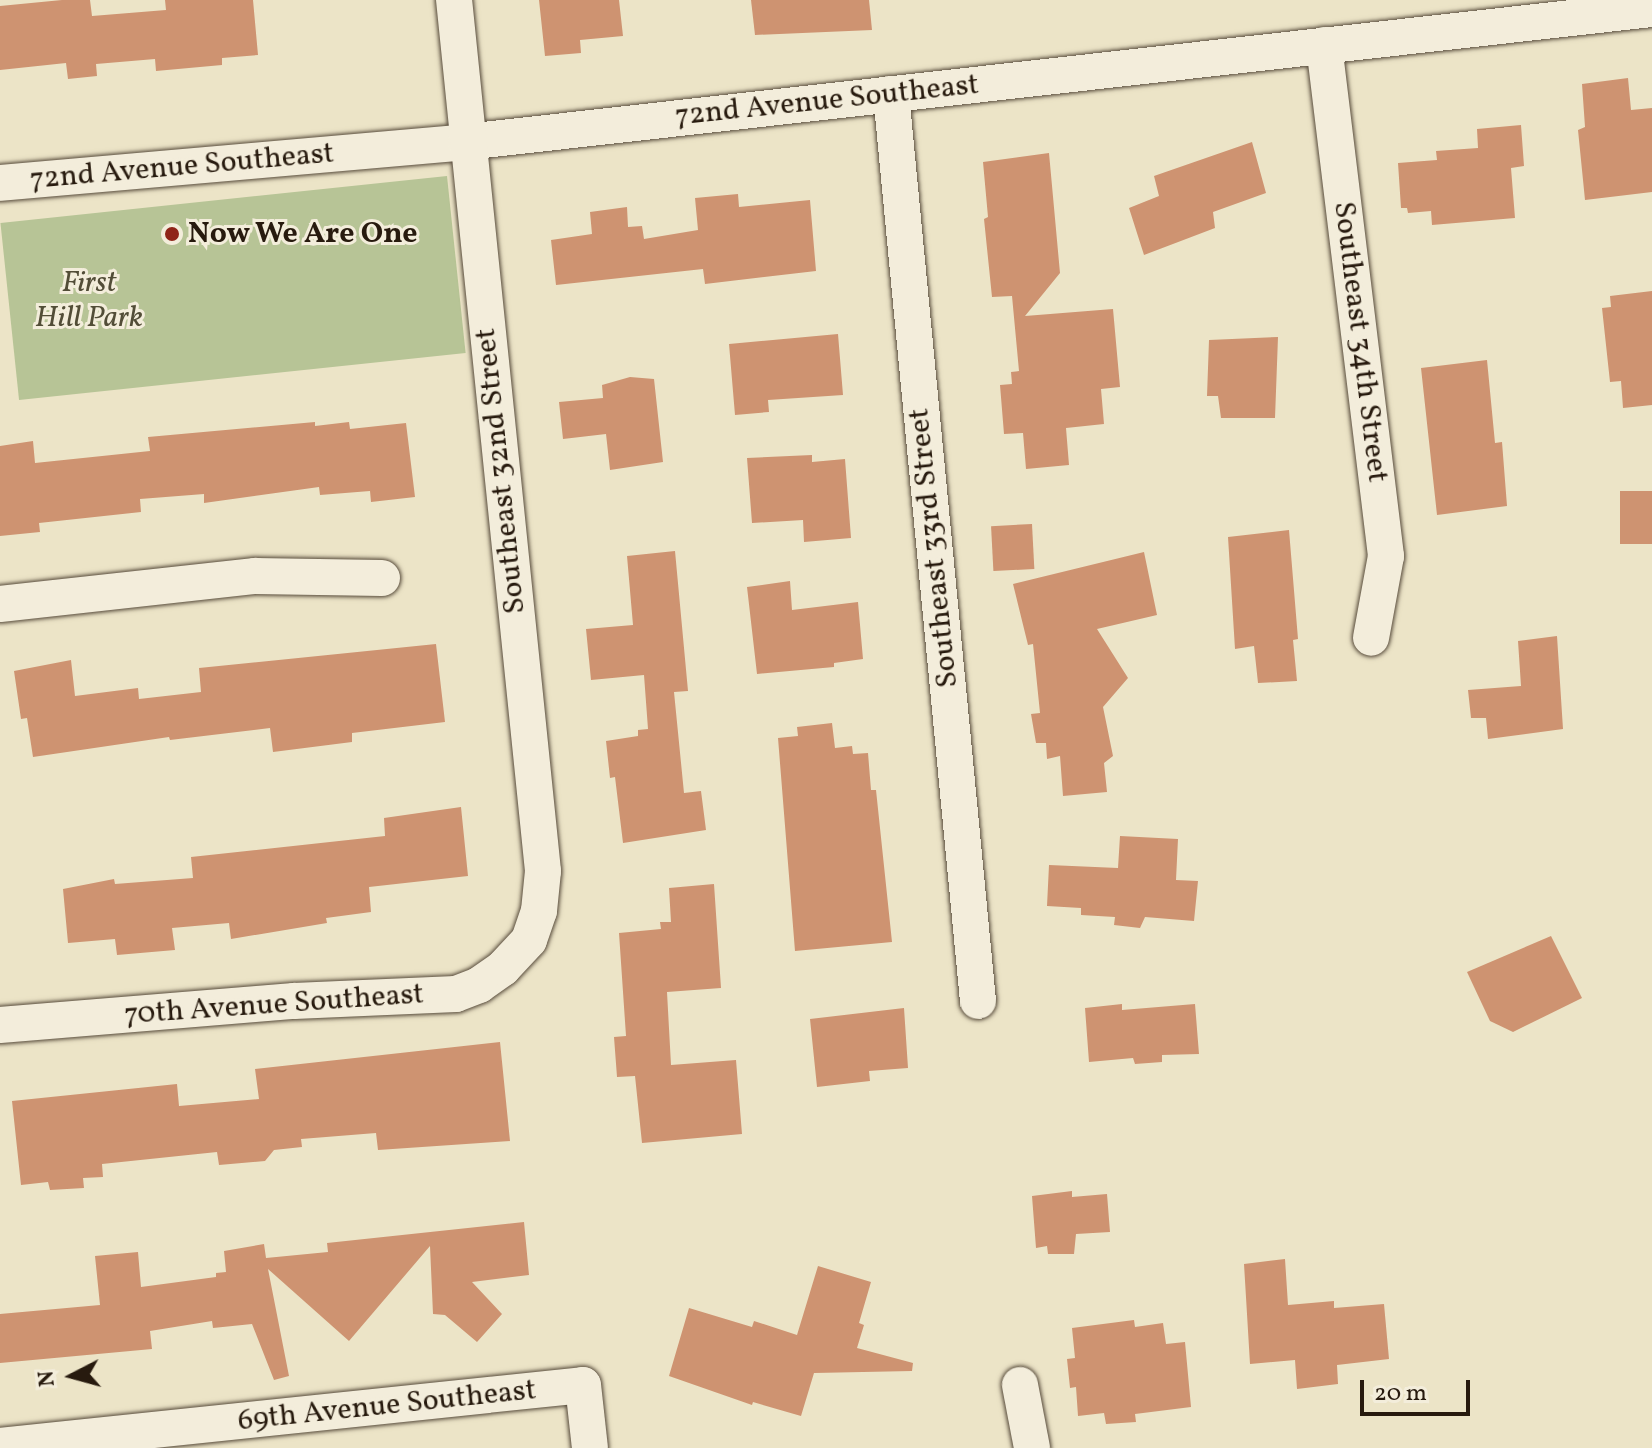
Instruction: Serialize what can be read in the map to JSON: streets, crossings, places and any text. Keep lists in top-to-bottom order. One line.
{"streets":{"street":["72nd Avenue Southeast","Southeast 34th Street","Southeast 32nd Street","Southeast 33rd Street","70th Avenue Southeast","69th Avenue Southeast"]},"crossings":[["72nd Avenue Southeast","Southeast 34th Street"],["72nd Avenue Southeast","Southeast 32nd Street"],["72nd Avenue Southeast","Southeast 33rd Street"],["Southeast 32nd Street","70th Avenue Southeast"]],"parks":["First Hill Park"],"places":["Now We Are One"],"scale_bar":"20 m","north":"left"}
